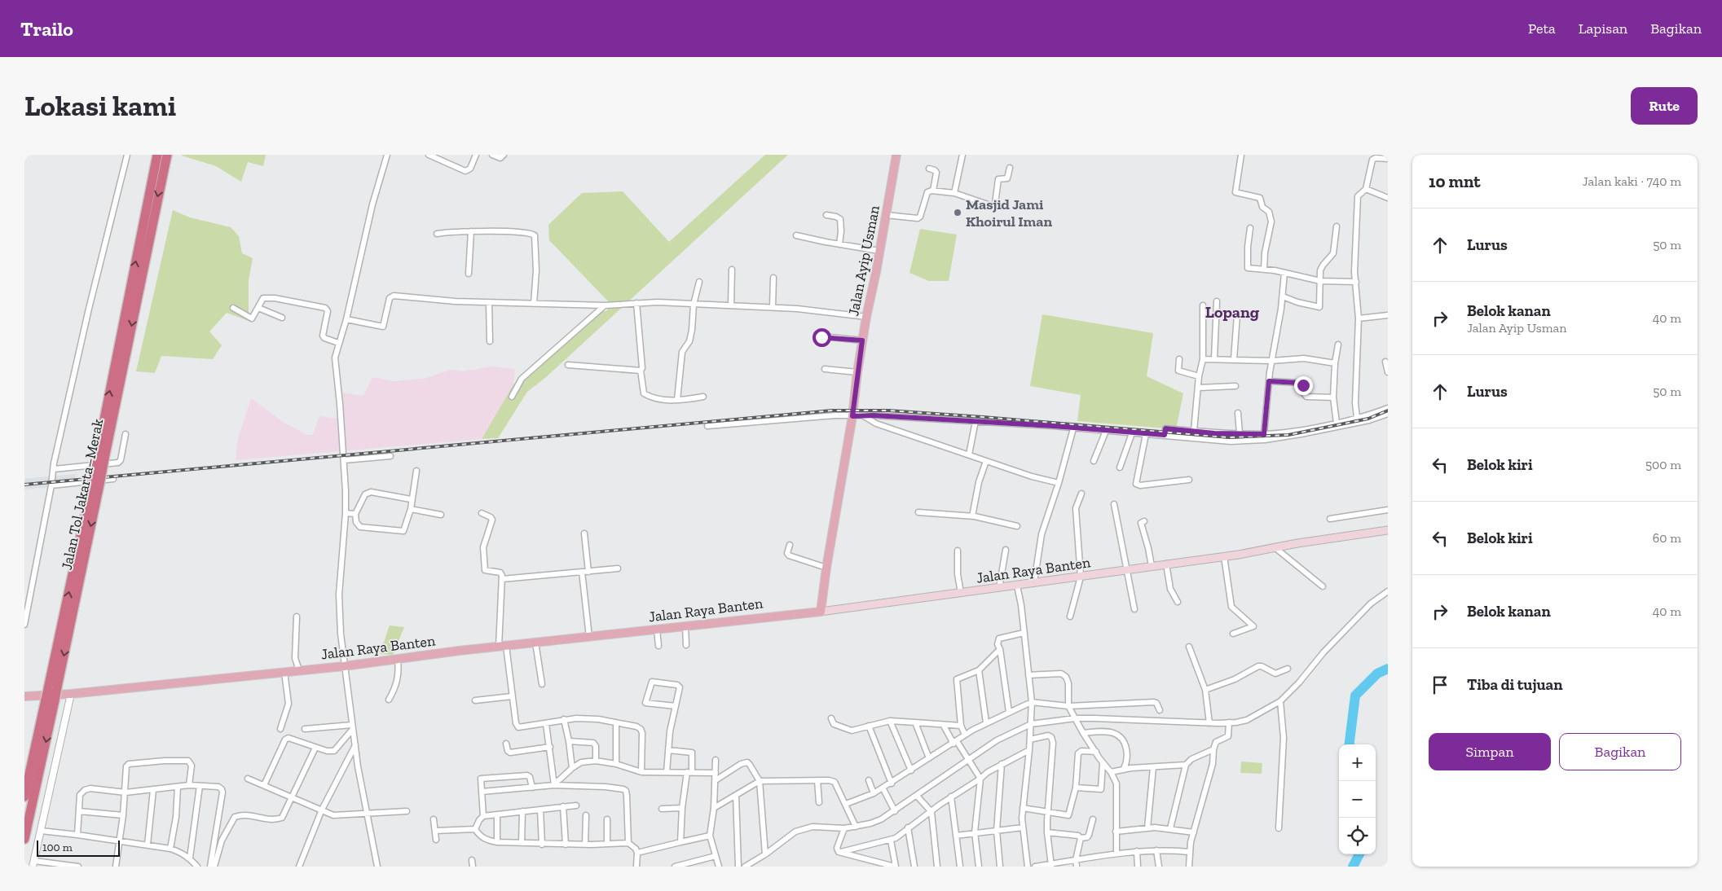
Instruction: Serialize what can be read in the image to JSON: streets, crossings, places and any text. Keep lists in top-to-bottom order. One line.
{"streets":{"highway":["Jalan Tol Jakarta–Merak"],"main road":["Jalan Ayip Usman","Jalan Raya Banten"]},"crossings":[["Jalan Ayip Usman","Jalan Raya Banten"]],"districts":["Lopang"],"places":["Masjid Jami Khoirul Iman"],"scale_bar":"100 m","page":{"header":"Trailo","nav":["Peta","Lapisan","Bagikan"],"buttons":["Rute",["Simpan","Bagikan"]],"title":"Lokasi kami","heading":["10 mnt","Jalan kaki · 740 m"],"list":[["Lurus","50 m"],["Belok kanan","Jalan Ayip Usman","40 m"],["Lurus","50 m"],["Belok kiri","500 m"],["Belok kiri","60 m"],["Belok kanan","40 m"],"Tiba di tujuan"],"map_buttons":["+","−"],"scale":"100 m"}}
